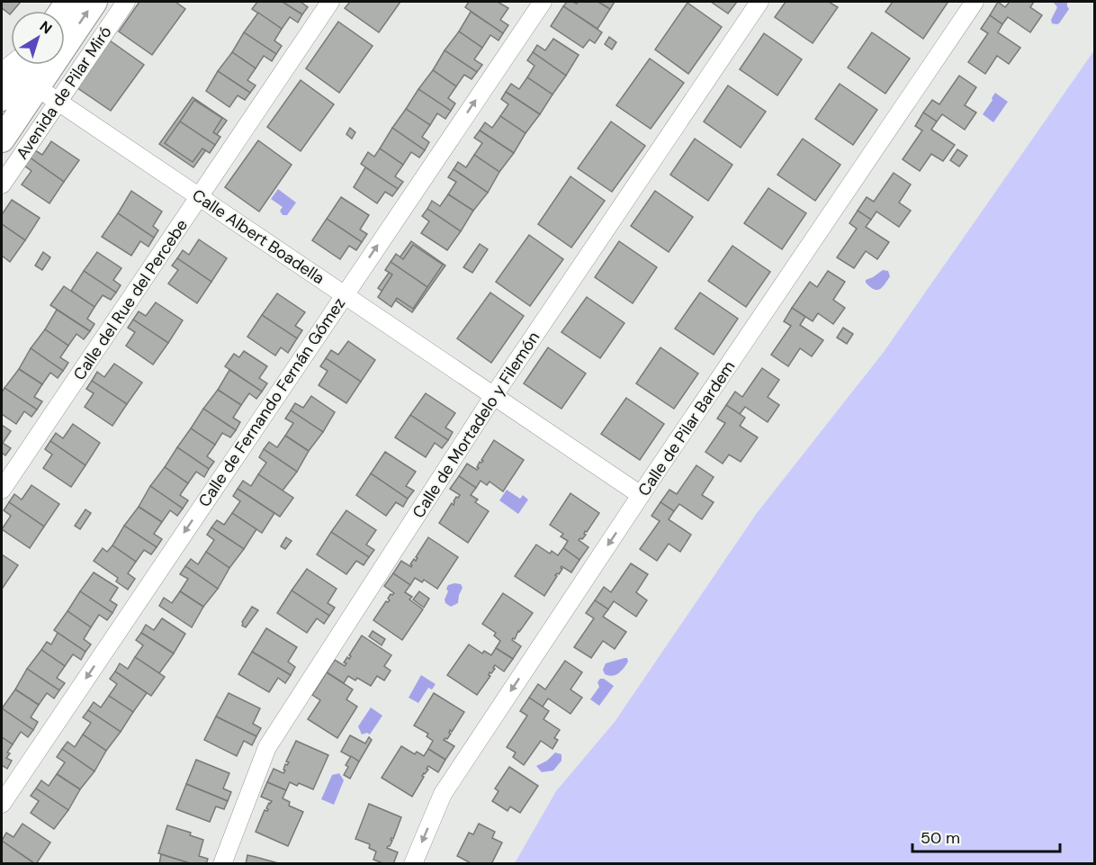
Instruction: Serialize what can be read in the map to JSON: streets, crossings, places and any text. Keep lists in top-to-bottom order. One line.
{"streets":{"street":["Avenida de Pilar Miró","Calle Albert Boadella","Calle del Rue del Percebe","Calle de Fernando Fernán Gómez","Calle de Mortadelo y Filemón","Calle de Pilar Bardem"]},"crossings":[["Avenida de Pilar Miró","Calle Albert Boadella"],["Calle Albert Boadella","Calle del Rue del Percebe"],["Calle Albert Boadella","Calle de Fernando Fernán Gómez"],["Calle Albert Boadella","Calle de Mortadelo y Filemón"],["Calle Albert Boadella","Calle de Pilar Bardem"]],"one_way":["Calle de Pilar Bardem"],"scale_bar":"50 m","north":"top right"}
